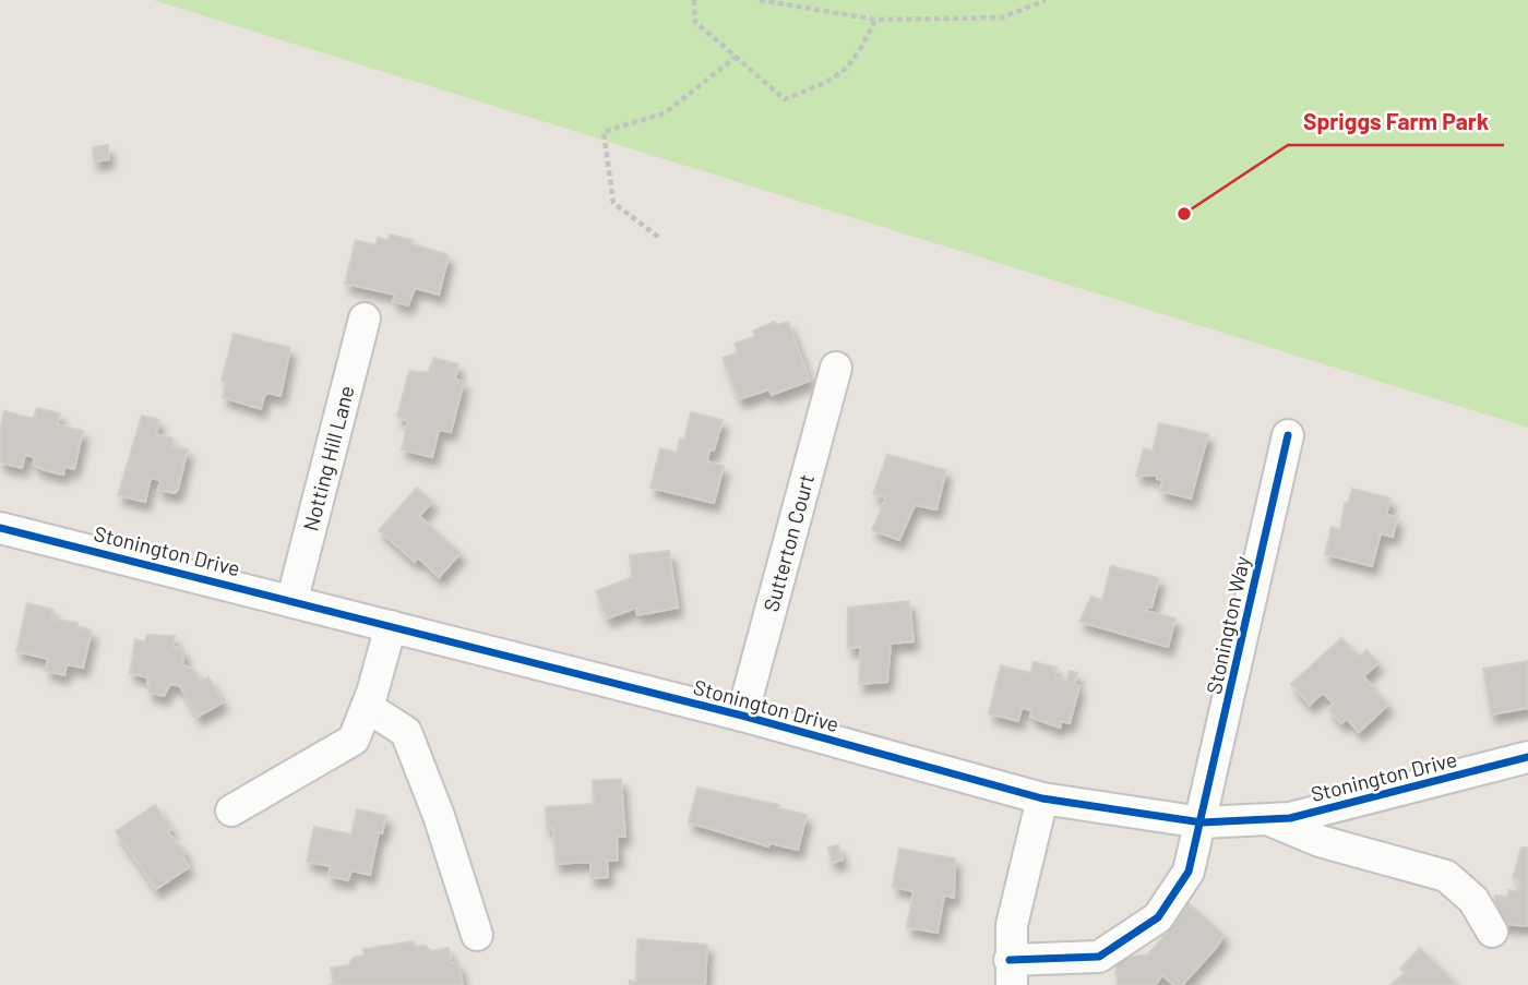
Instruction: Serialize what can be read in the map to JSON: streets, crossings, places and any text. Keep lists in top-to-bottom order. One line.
{"streets":{"street":["Notting Hill Lane","Sutterton Court","Stonington Drive","Stonington Way"]},"crossings":[["Notting Hill Lane","Stonington Drive"],["Sutterton Court","Stonington Drive"],["Stonington Drive","Stonington Way"]],"places":["Spriggs Farm Park"]}
